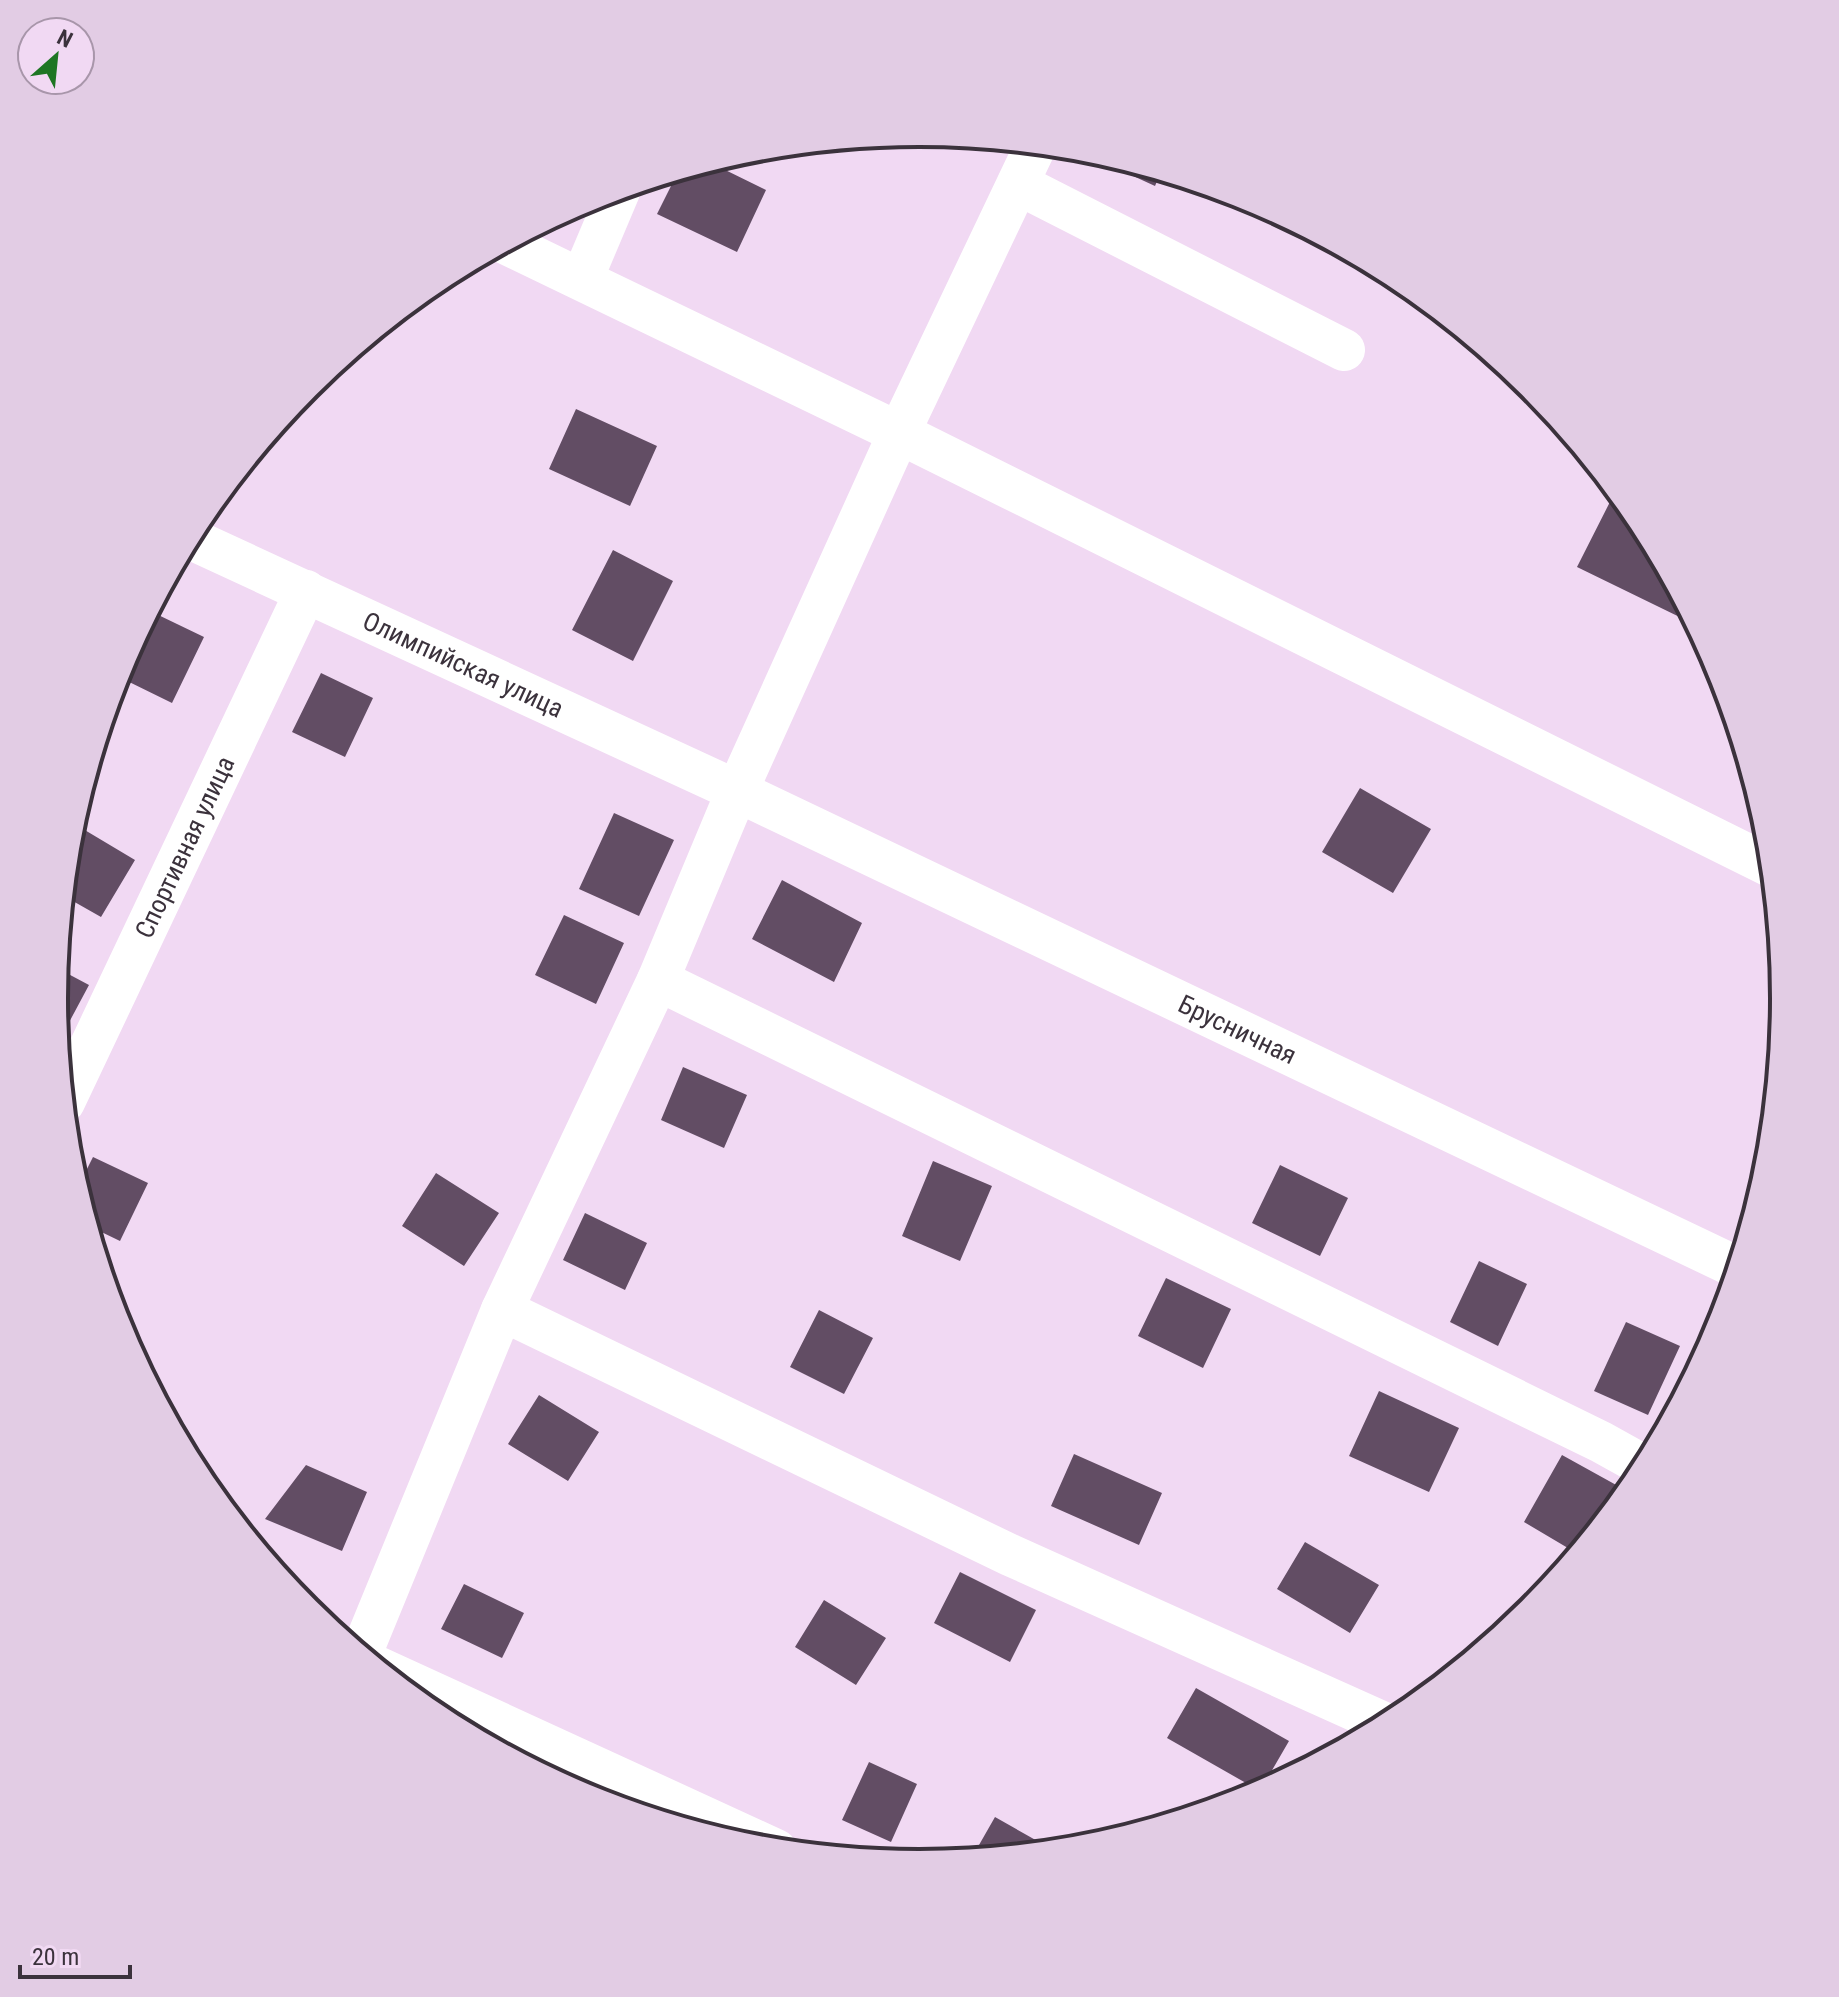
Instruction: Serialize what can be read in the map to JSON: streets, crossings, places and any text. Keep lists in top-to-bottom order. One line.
{"streets":{"street":["Олимпийская улица","Спортивная улица","Брусничная"]},"crossings":[["Олимпийская улица","Спортивная улица"],["Олимпийская улица","Брусничная"]],"scale_bar":"20 m","north":"top right"}
